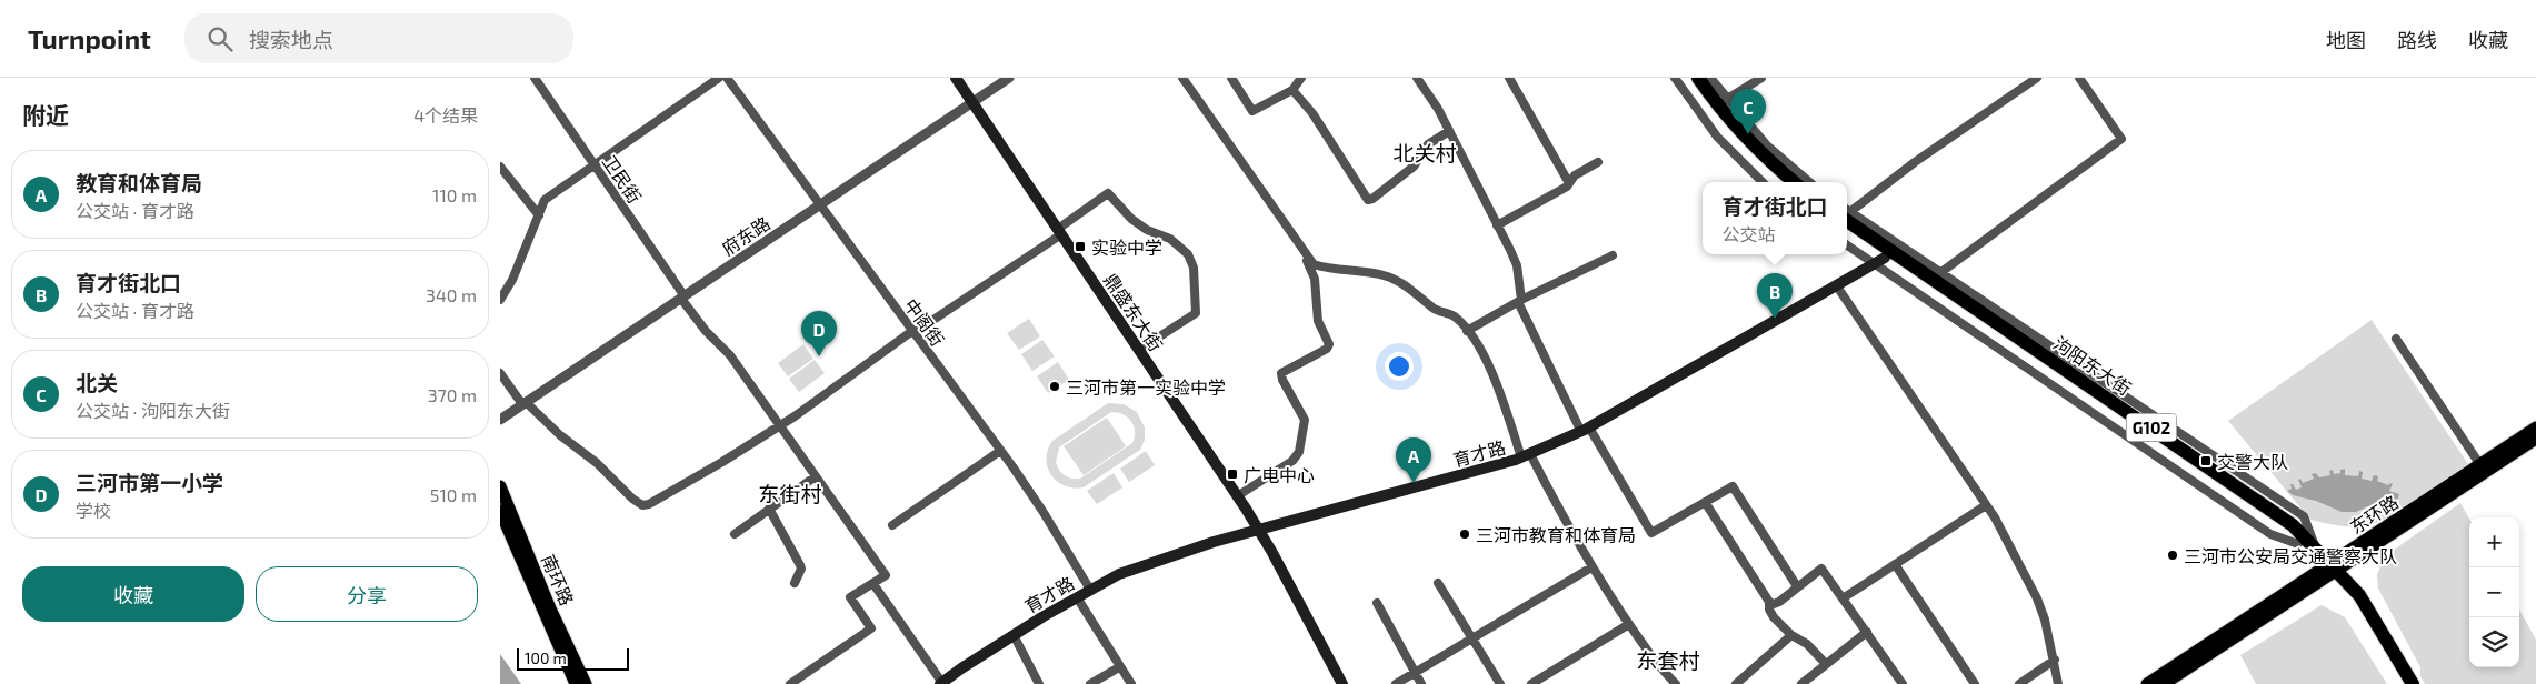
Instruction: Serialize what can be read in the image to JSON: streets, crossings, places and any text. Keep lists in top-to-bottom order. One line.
{"streets":{"highway":["泃阳东大街","G102"],"main road":["鼎盛东大街","育才路","东环路","南环路"],"street":["卫民街","府东路","中阁街"]},"crossings":[["卫民街","府东路"],["府东路","鼎盛东大街"],["府东路","中阁街"],["鼎盛东大街","育才路"],["中阁街","育才路"],["泃阳东大街","育才路"],["泃阳东大街","东环路"]],"districts":["北关村","东街村","东套村"],"places":{"transit":["实验中学","交警大队","广电中心"],"other":["三河市第一实验中学","三河市教育和体育局","三河市公安局交通警察大队"]},"scale_bar":"100 m","page":{"header":"Turnpoint","search":"搜索地点","nav":["地图","路线","收藏"],"heading":["附近","4个结果"],"pins":["C","B","D","A"],"list":[{"mark":"A","name":"教育和体育局","note":"公交站 · 育才路","value":"110 m"},{"mark":"B","name":"育才街北口","note":"公交站 · 育才路","value":"340 m"},{"mark":"C","name":"北关","note":"公交站 · 泃阳东大街","value":"370 m"},{"mark":"D","name":"三河市第一小学","note":"学校","value":"510 m"}],"popup":["育才街北口","公交站"],"map_buttons":["+","−"],"buttons":["收藏","分享"],"scale":"100 m"}}
